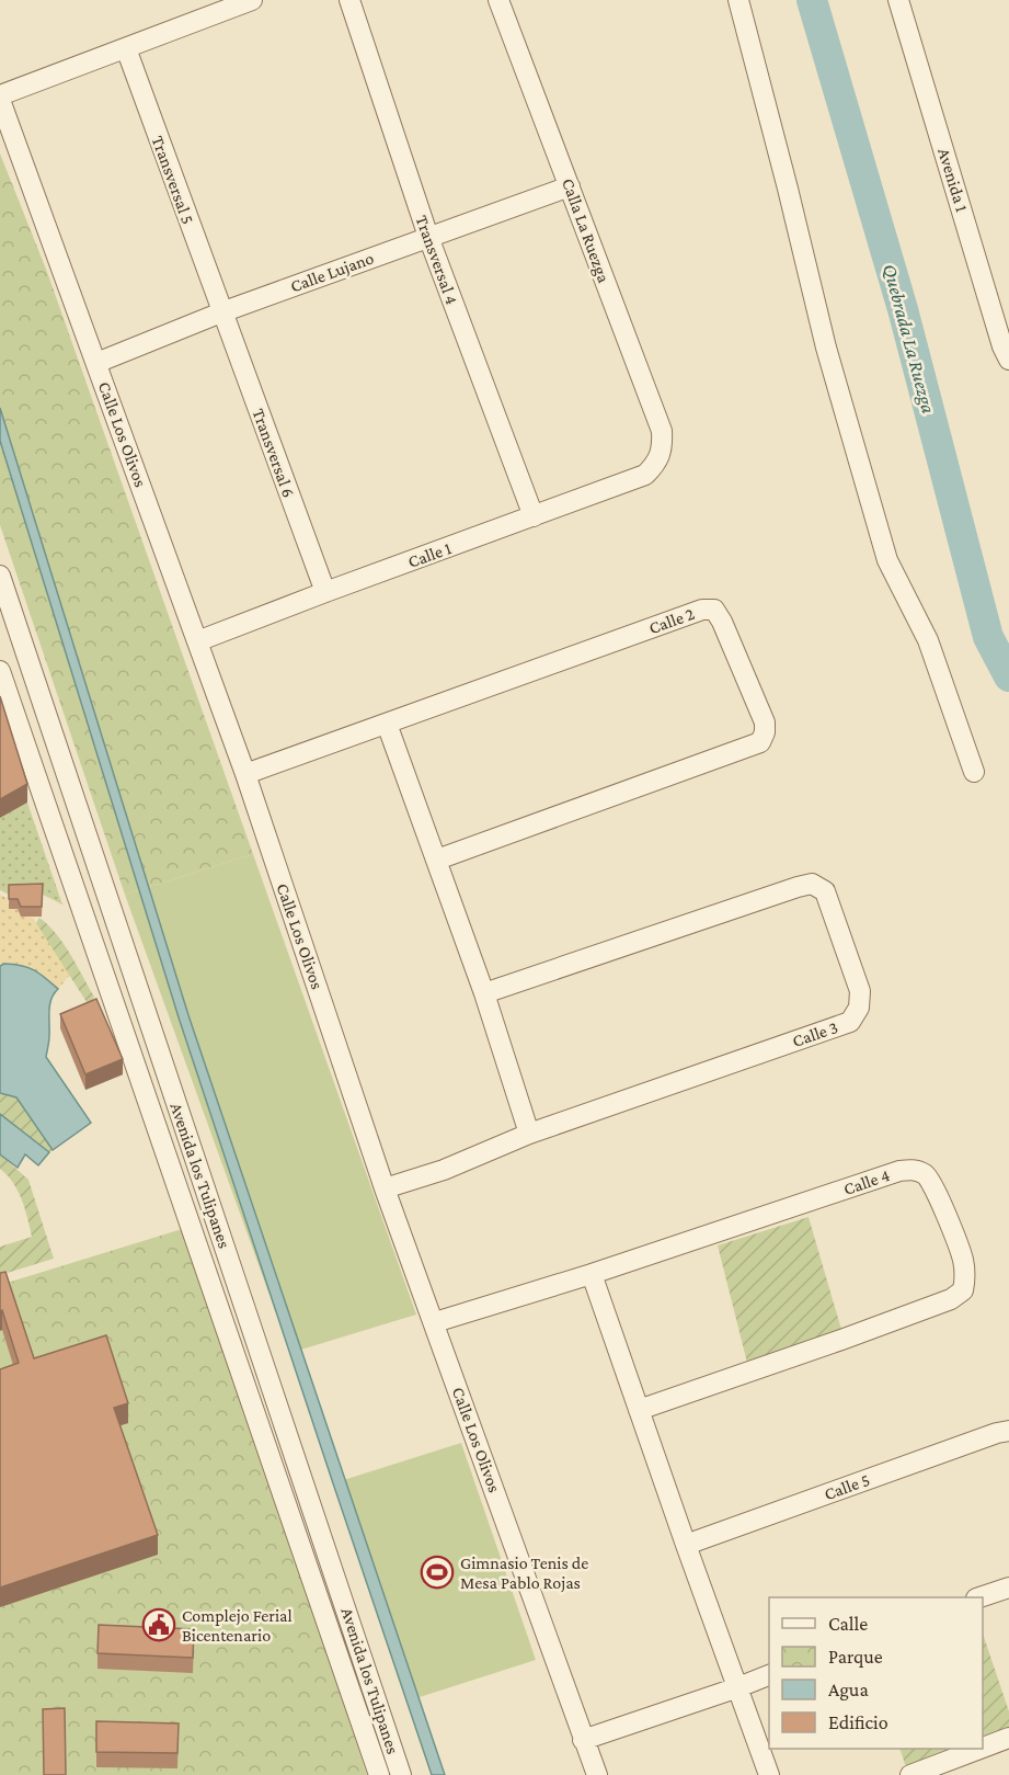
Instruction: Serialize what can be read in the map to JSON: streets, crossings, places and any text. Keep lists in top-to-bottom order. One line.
{"streets":{"street":["Transversal 5","Avenida 1","Calla La Ruezga","Transversal 4","Calle Lujano","Calle Los Olivos","Transversal 6","Calle 1","Calle 2","Calle 3","Avenida los Tulipanes","Calle 4","Calle 5"]},"crossings":[["Transversal 5","Calle Lujano"],["Transversal 5","Transversal 6"],["Calla La Ruezga","Calle Lujano"],["Calla La Ruezga","Calle 1"],["Transversal 4","Calle Lujano"],["Transversal 4","Calle 1"],["Calle Lujano","Calle Los Olivos"],["Calle Lujano","Transversal 6"],["Calle Los Olivos","Calle 1"],["Calle Los Olivos","Calle 2"],["Calle Los Olivos","Calle 3"],["Calle Los Olivos","Calle 4"],["Transversal 6","Calle 1"]],"water":["Quebrada La Ruezga"],"places":{"sports":["Gimnasio Tenis de Mesa Pablo Rojas"],"public building":["Complejo Ferial Bicentenario"]},"legend":["Calle","Parque","Agua","Edificio"]}
